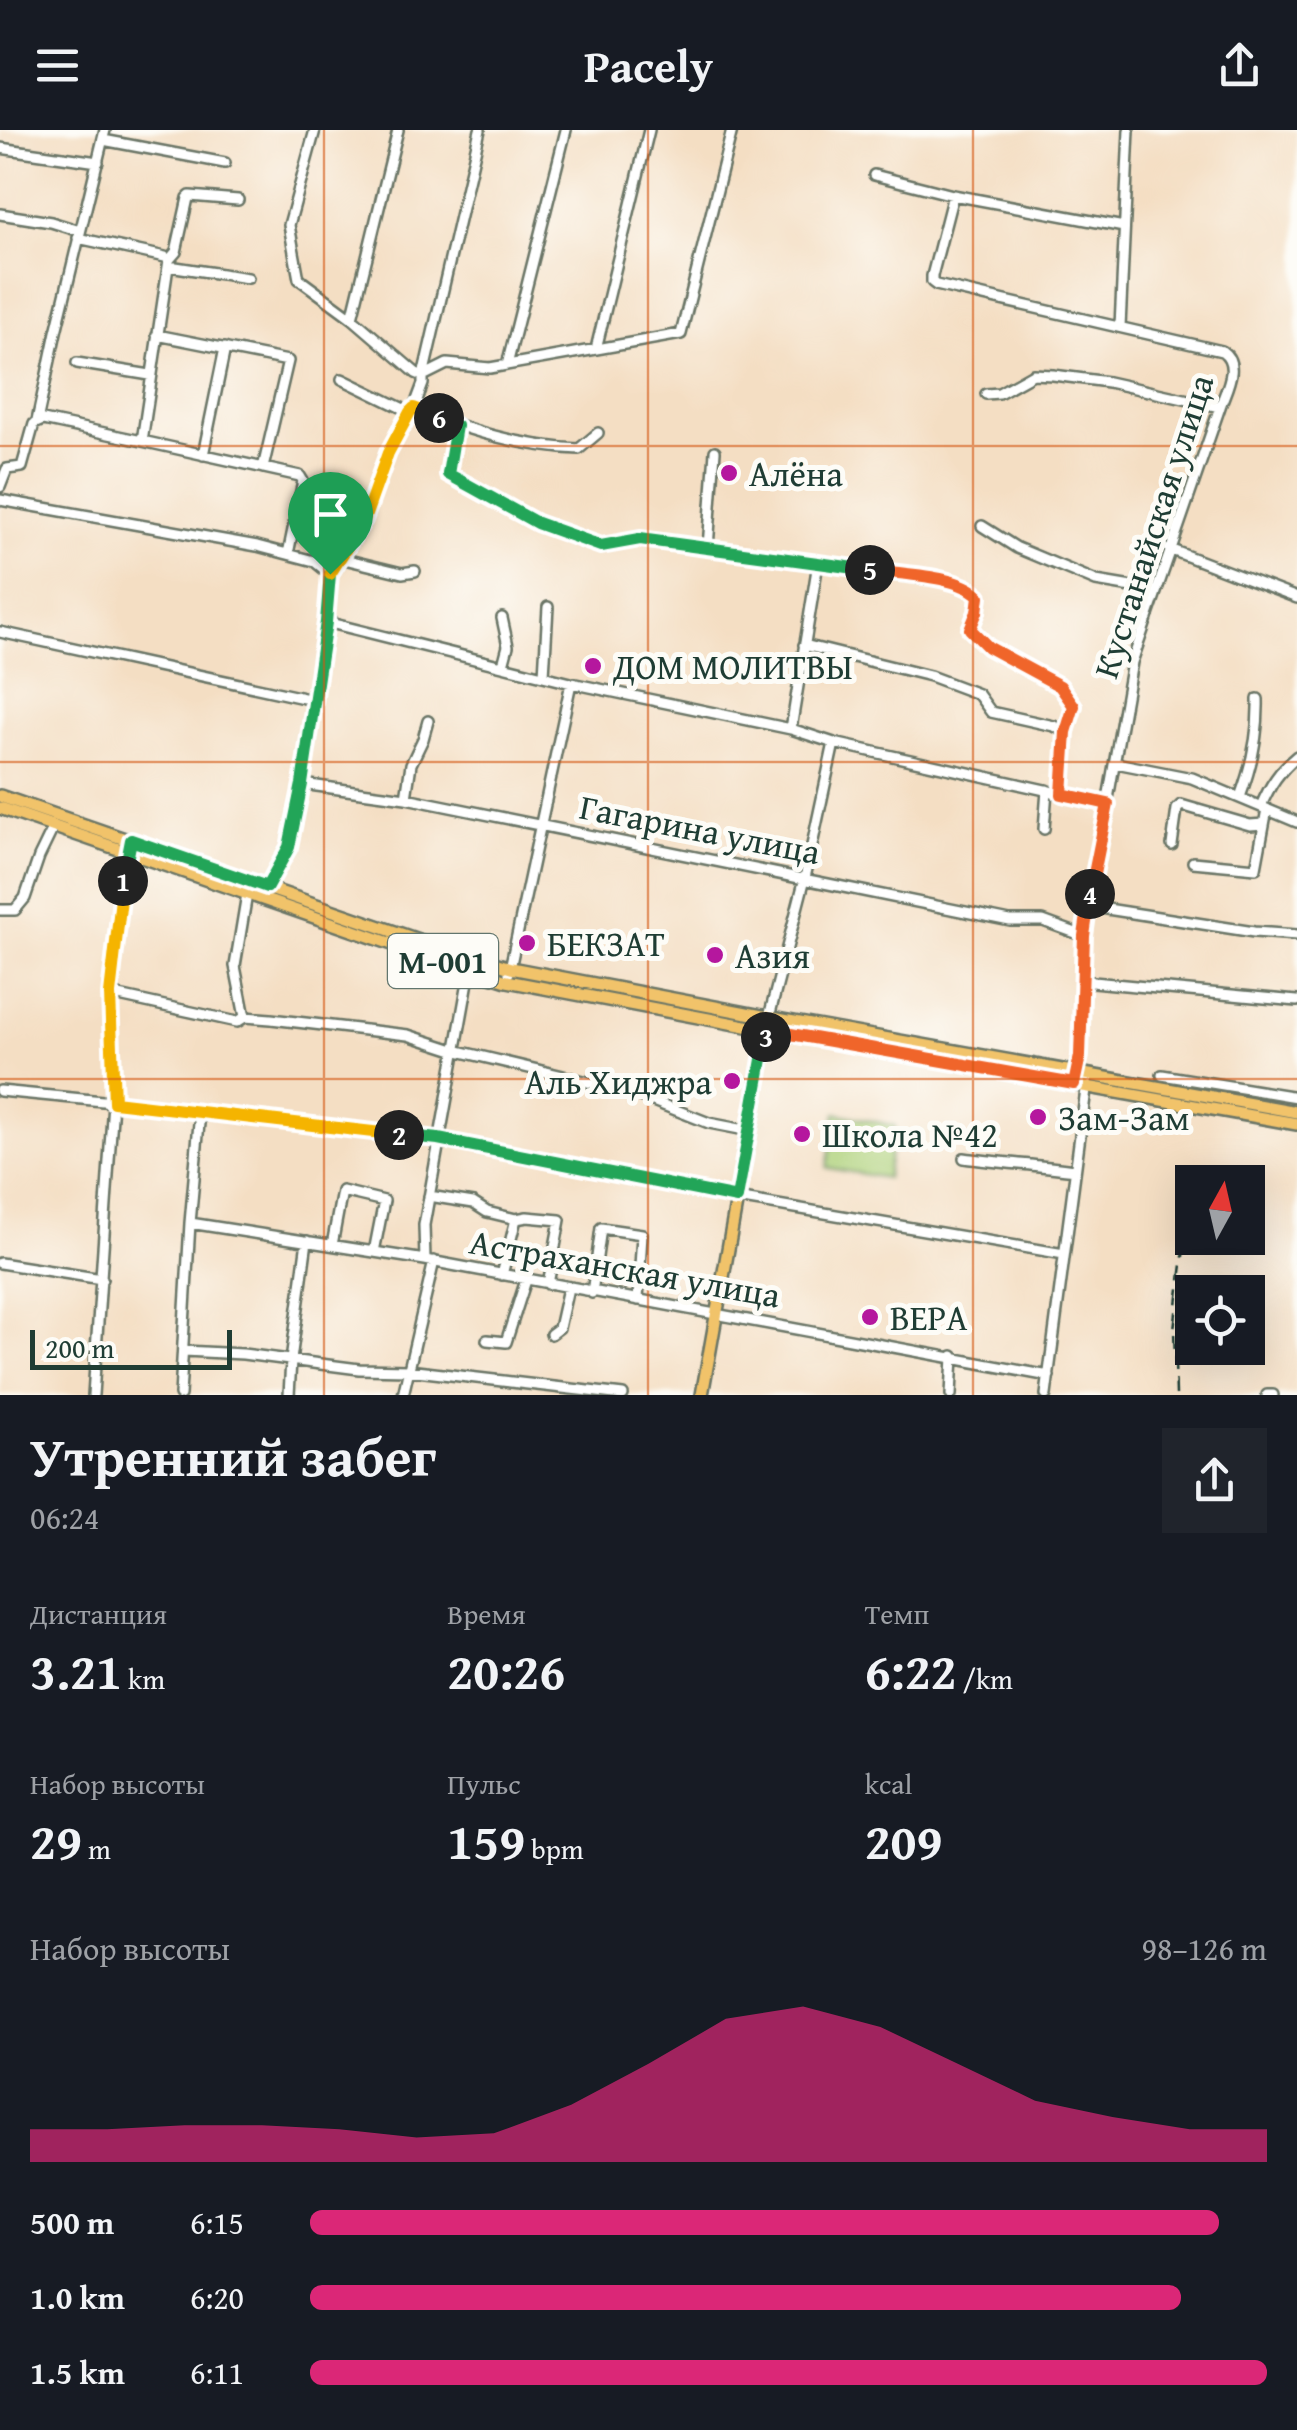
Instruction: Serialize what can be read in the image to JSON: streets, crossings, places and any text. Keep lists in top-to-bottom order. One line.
{"streets":{"main road":["M-001"],"street":["Кустанайская улица","Гагарина улица","Астраханская улица"]},"crossings":[["Кустанайская улица","Гагарина улица"],["Кустанайская улица","M-001"]],"places":["Алёна","ДОМ МОЛИТВЫ","БЕКЗАТ","Азия","Аль Хиджра","Зам-Зам","Школа №42","ВЕРА"],"scale_bar":"200 m","north":"top","page":{"header":"Pacely","pins":["6","5","1","4","3","2"],"scale":"200 m","heading":["Утренний забег","06:24"],"stats":[["Дистанция","3.21 km"],["Время","20:26"],["Темп","6:22 /km"],["Набор высоты","29 m"],["Пульс","159 bpm"],["kcal","209"]],"chart":["Набор высоты","98–126 m"],"list":[{"name":"500 m","note":"6:15"},{"name":"1.0 km","note":"6:20"},{"name":"1.5 km","note":"6:11"}]}}
